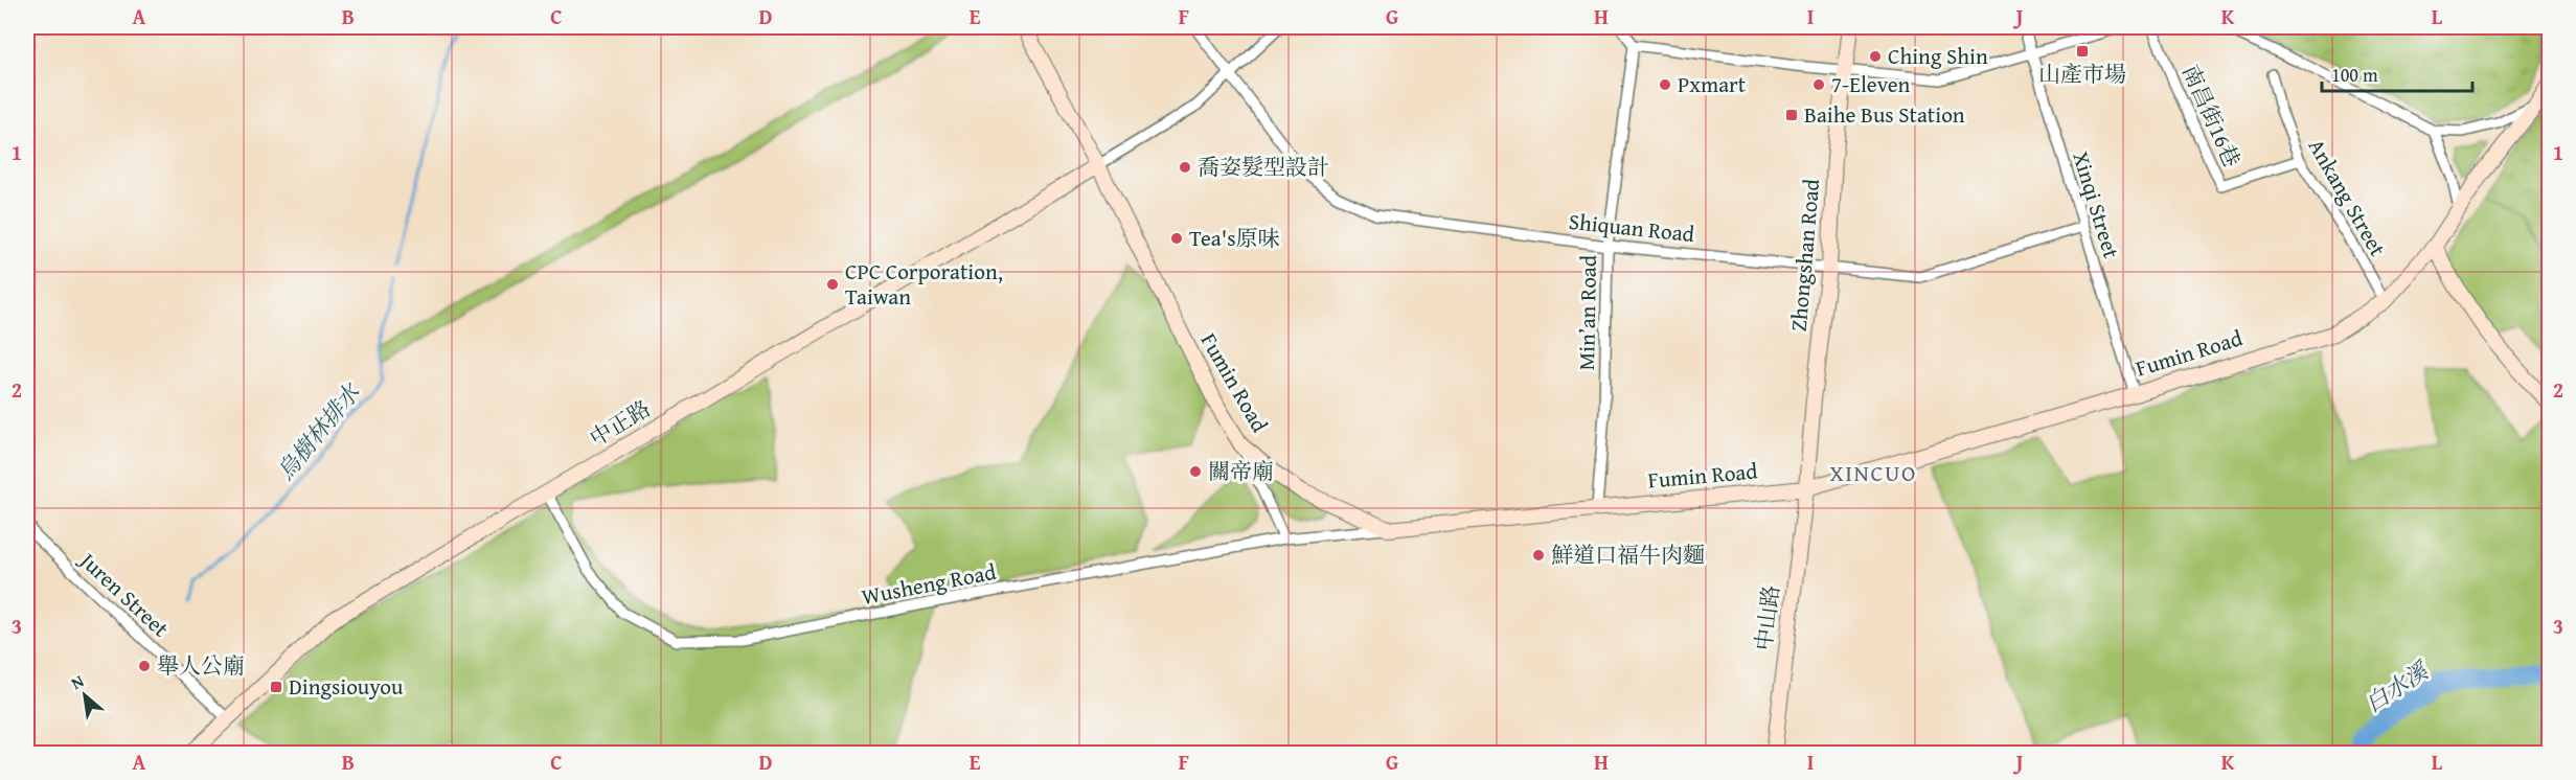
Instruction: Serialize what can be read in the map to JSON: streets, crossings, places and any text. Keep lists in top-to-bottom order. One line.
{"streets":{"main road":["Zhongshan Road","Fumin Road","中正路","中山路"],"street":["南昌街16巷","Ankang Street","Xinqi Street","Shiquan Road","Min’an Road","Wusheng Road","Juren Street"]},"crossings":[["南昌街16巷","Ankang Street"],["Ankang Street","Fumin Road"],["Xinqi Street","Shiquan Road"],["Xinqi Street","Fumin Road"],["Shiquan Road","Zhongshan Road"],["Shiquan Road","Min’an Road"],["Zhongshan Road","Fumin Road"],["Zhongshan Road","中山路"],["Min’an Road","Fumin Road"],["Fumin Road","中正路"],["Fumin Road","Wusheng Road"],["Fumin Road","中山路"],["中正路","Wusheng Road"],["中正路","Juren Street"]],"districts":["XINCUO"],"water":["烏樹林排水","白水溪"],"places":{"transit":["山產市場","Baihe Bus Station","Dingsiouyou"],"other":["Ching Shin","Pxmart","7-Eleven","喬姿髮型設計","Tea's原味","CPC Corporation, Taiwan","關帝廟","鮮道口福牛肉麵","舉人公廟"]},"scale_bar":"100 m","north":"top left","grid":{"columns":["A","B","C","D","E","F","G","H","I","J","K","L"],"rows":["1","2","3"]}}
